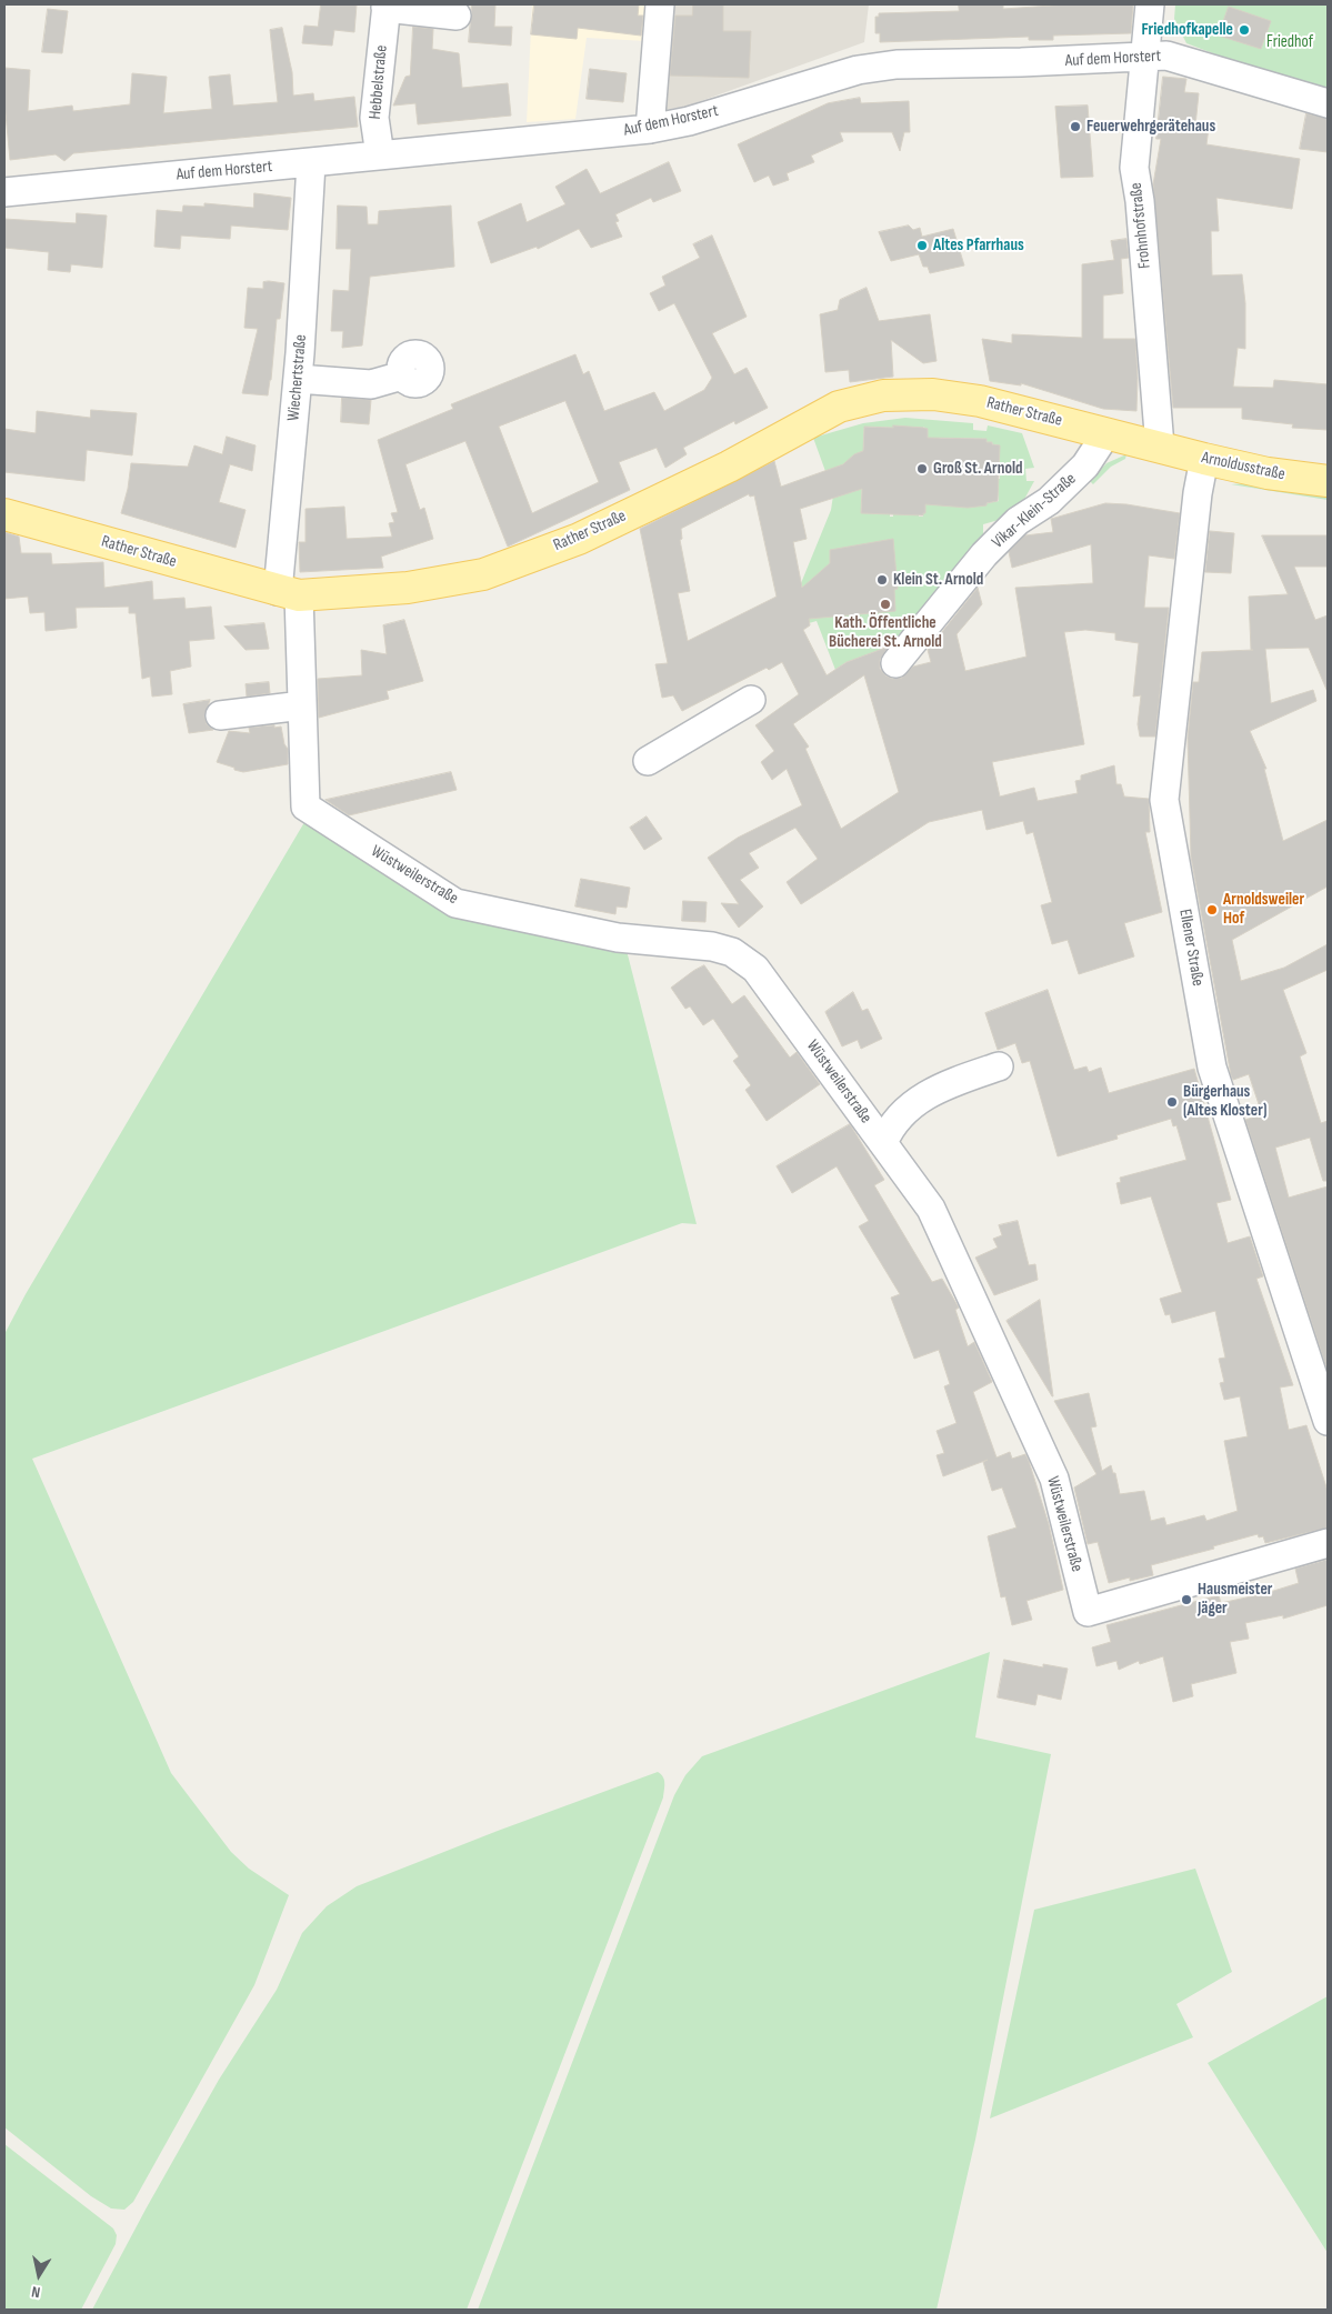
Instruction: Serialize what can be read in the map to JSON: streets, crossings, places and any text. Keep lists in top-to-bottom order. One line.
{"streets":{"main road":["Rather Straße","Arnoldusstraße"],"street":["Auf dem Horstert","Hebbelstraße","Frohnhofstraße","Wiechertstraße","Vikar-Klein-Straße","Wüstweilerstraße","Ellener Straße"]},"crossings":[["Auf dem Horstert","Hebbelstraße"],["Auf dem Horstert","Frohnhofstraße"],["Auf dem Horstert","Wiechertstraße"],["Frohnhofstraße","Rather Straße"],["Frohnhofstraße","Arnoldusstraße"],["Wiechertstraße","Rather Straße"],["Wiechertstraße","Wüstweilerstraße"],["Rather Straße","Arnoldusstraße"],["Rather Straße","Vikar-Klein-Straße"],["Rather Straße","Wüstweilerstraße"],["Arnoldusstraße","Ellener Straße"]],"parks":["Friedhof"],"places":["Friedhofkapelle","Feuerwehrgerätehaus","Altes Pfarrhaus","Groß St. Arnold","Klein St. Arnold","Kath. Öffentliche Bücherei St. Arnold","Arnoldsweiler Hof","Bürgerhaus (Altes Kloster)","Hausmeister Jäger"],"north":"bottom"}
